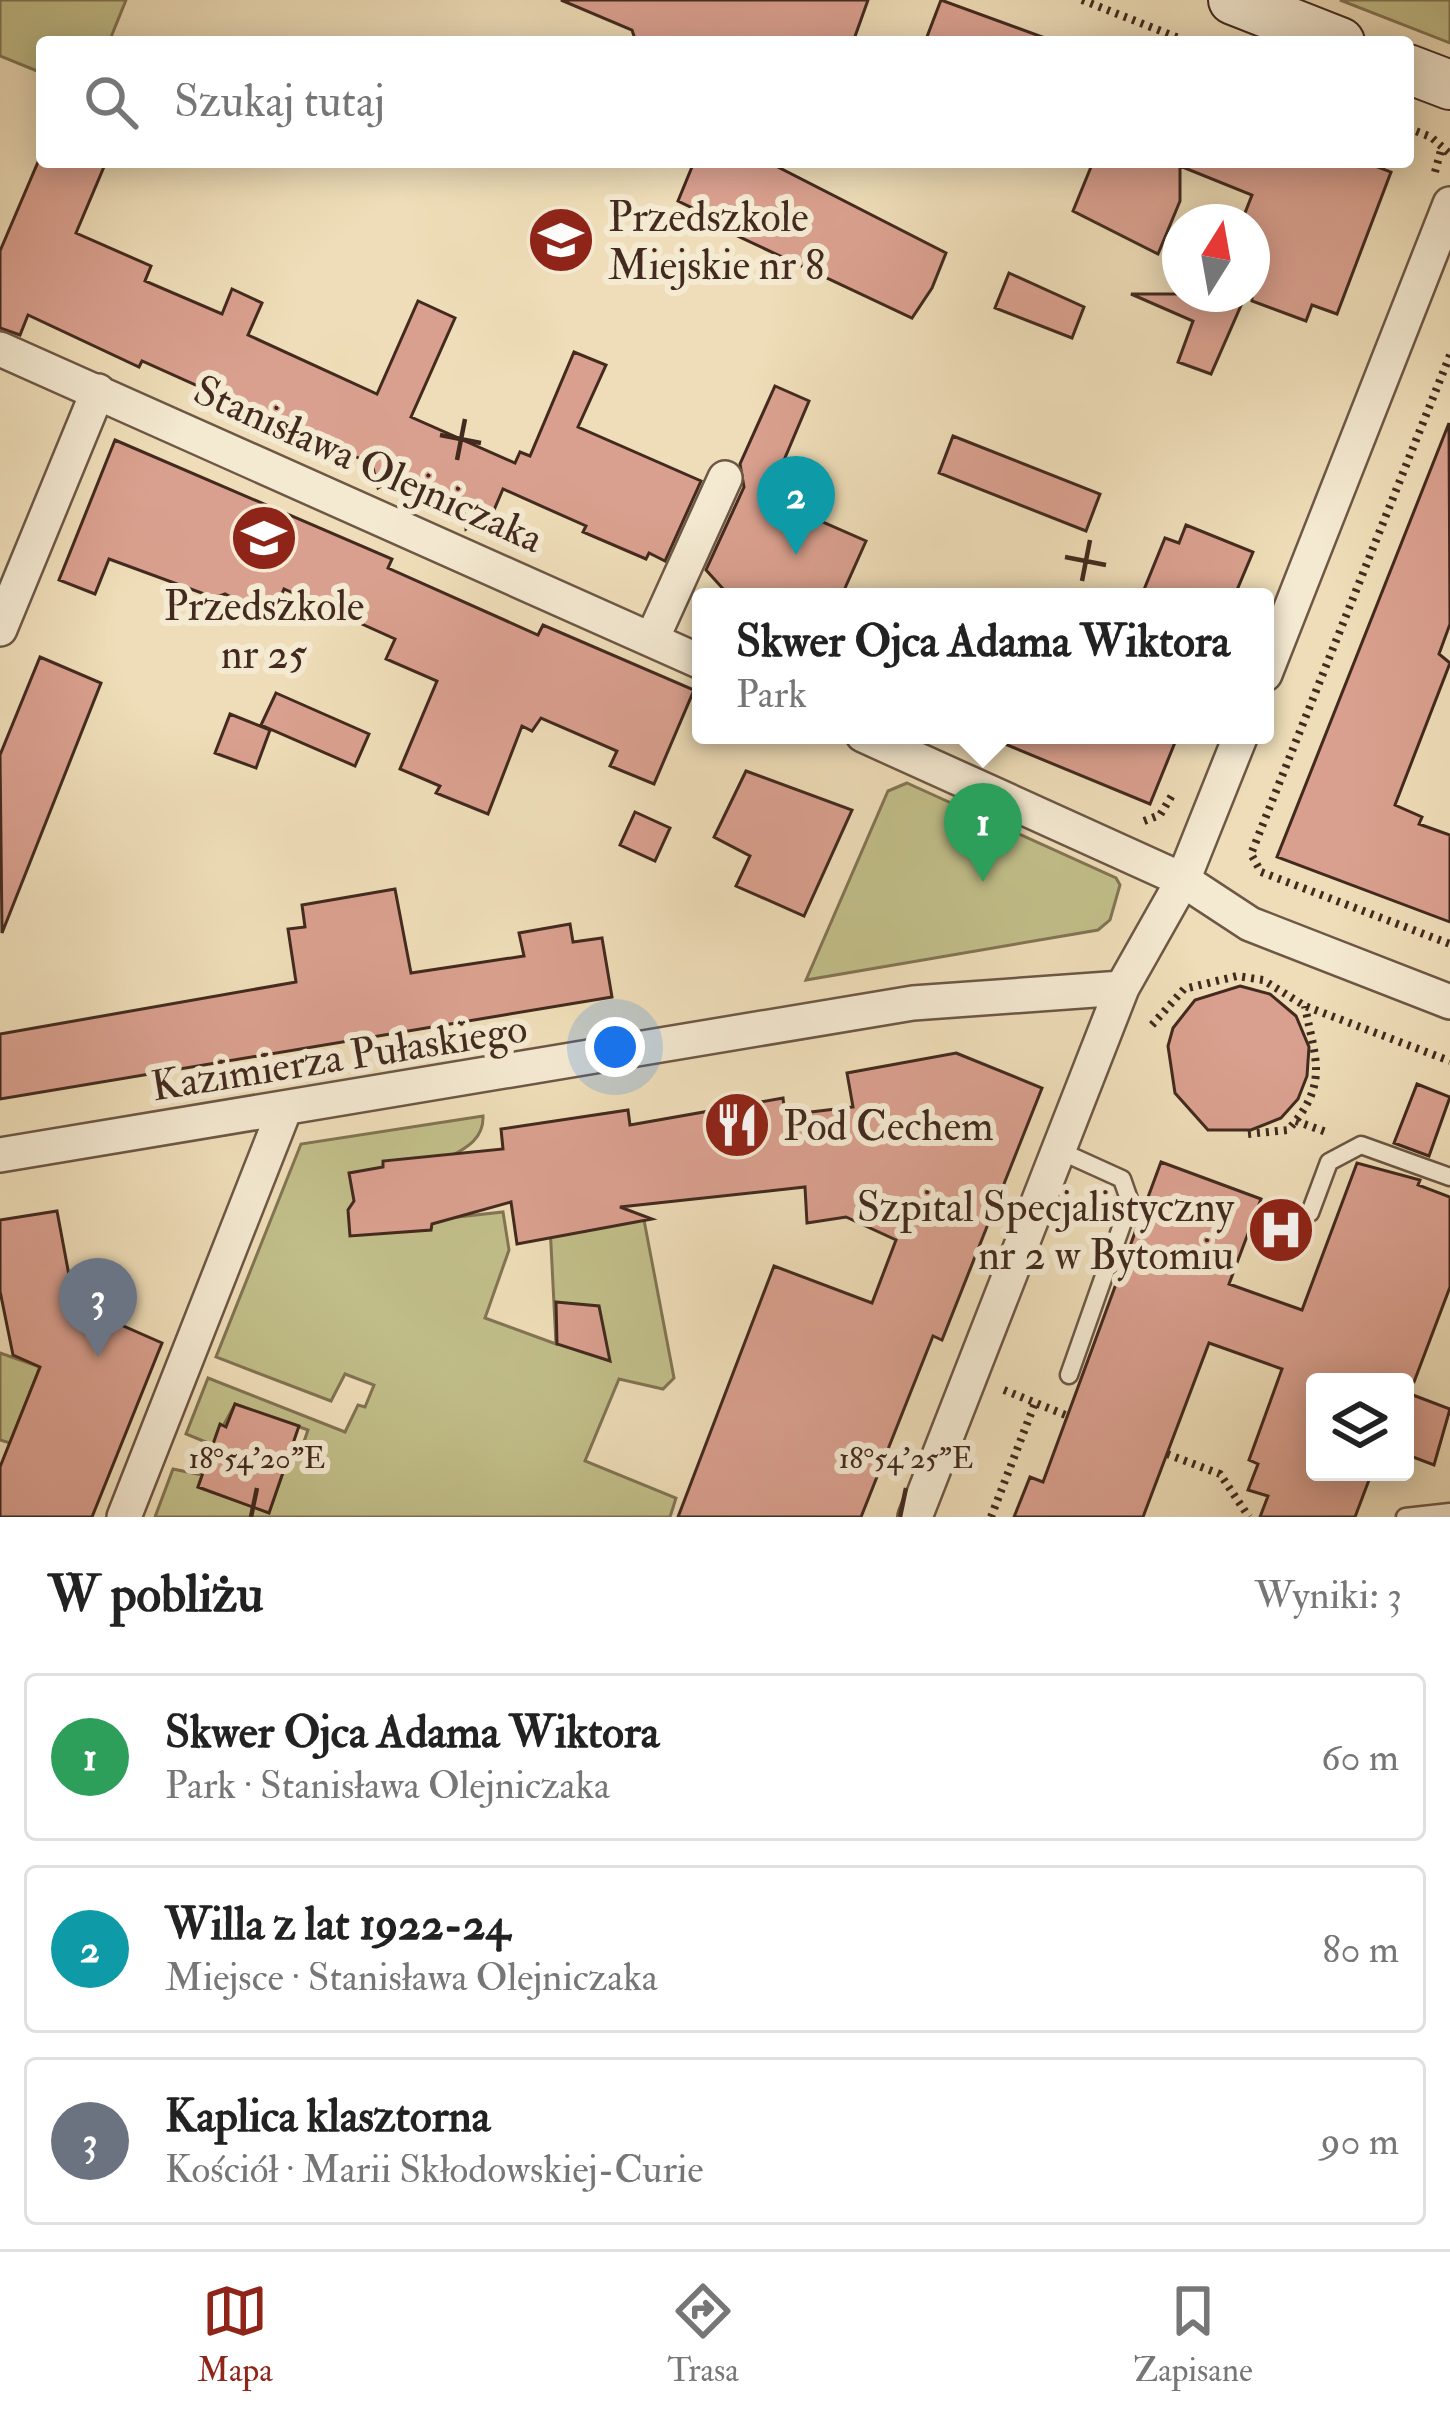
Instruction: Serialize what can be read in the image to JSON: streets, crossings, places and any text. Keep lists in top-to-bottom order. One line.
{"streets":{"street":["Stanisława Olejniczaka","Kazimierza Pułaskiego"]},"places":{"school or university":["Przedszkole Miejskie nr 8","Przedszkole nr 25"],"restaurant":["Pod Cechem"],"hospital":["Szpital Specjalistyczny nr 2 w Bytomiu"]},"north":"top","page":{"search":"Szukaj tutaj","pins":["2","1","3"],"popup":["Skwer Ojca Adama Wiktora","Park"],"heading":["W pobliżu","Wyniki: 3"],"list":[{"mark":"1","name":"Skwer Ojca Adama Wiktora","note":"Park · Stanisława Olejniczaka","value":"60 m"},{"mark":"2","name":"Willa z lat 1922-24","note":"Miejsce · Stanisława Olejniczaka","value":"80 m"},{"mark":"3","name":"Kaplica klasztorna","note":"Kościół · Marii Skłodowskiej-Curie","value":"90 m"}],"nav":["Mapa","Trasa","Zapisane"]},"coordinates":["18°54'20\"E","18°54'25\"E"]}
